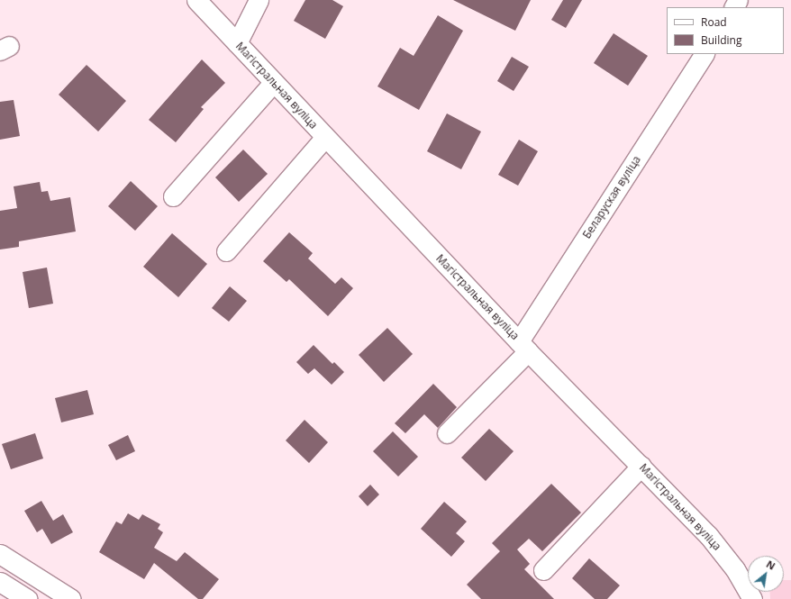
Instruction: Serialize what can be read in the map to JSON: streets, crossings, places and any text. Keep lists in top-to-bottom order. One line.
{"streets":{"street":["Магістральная вуліца","Беларуская вуліца"]},"crossings":[["Магістральная вуліца","Беларуская вуліца"]],"legend":["Road","Building"],"north":"top right"}
